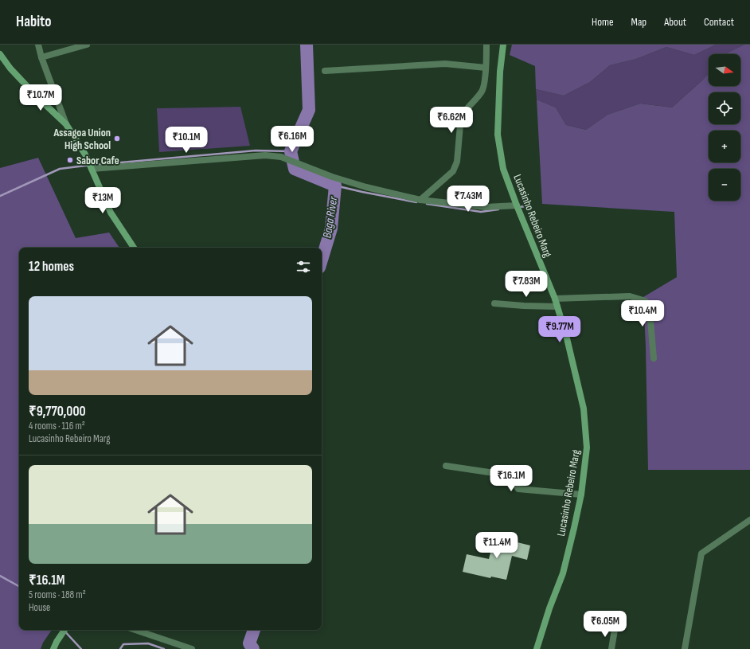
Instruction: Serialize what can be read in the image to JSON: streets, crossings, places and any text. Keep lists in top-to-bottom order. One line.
{"streets":{"street":["Lucasinho Rebeiro Marg"]},"water":["Baga River"],"places":["Assagoa Union High School","Sabor Cafe"],"north":"right","page":{"header":"Habito","nav":["Home","Map","About","Contact"],"map_buttons":["+","−"],"price":["₹10.7M","₹6.62M","₹6.16M","₹10.1M","₹7.43M","₹13M","₹7.83M","₹10.4M","₹9.77M","₹16.1M","₹11.4M","₹6.05M"],"heading":"12 homes","list":[{"name":"₹9,770,000","note":"4 rooms · 116 m² · Lucasinho Rebeiro Marg"},{"name":"₹16.1M","note":"5 rooms · 188 m² · House"}]}}
